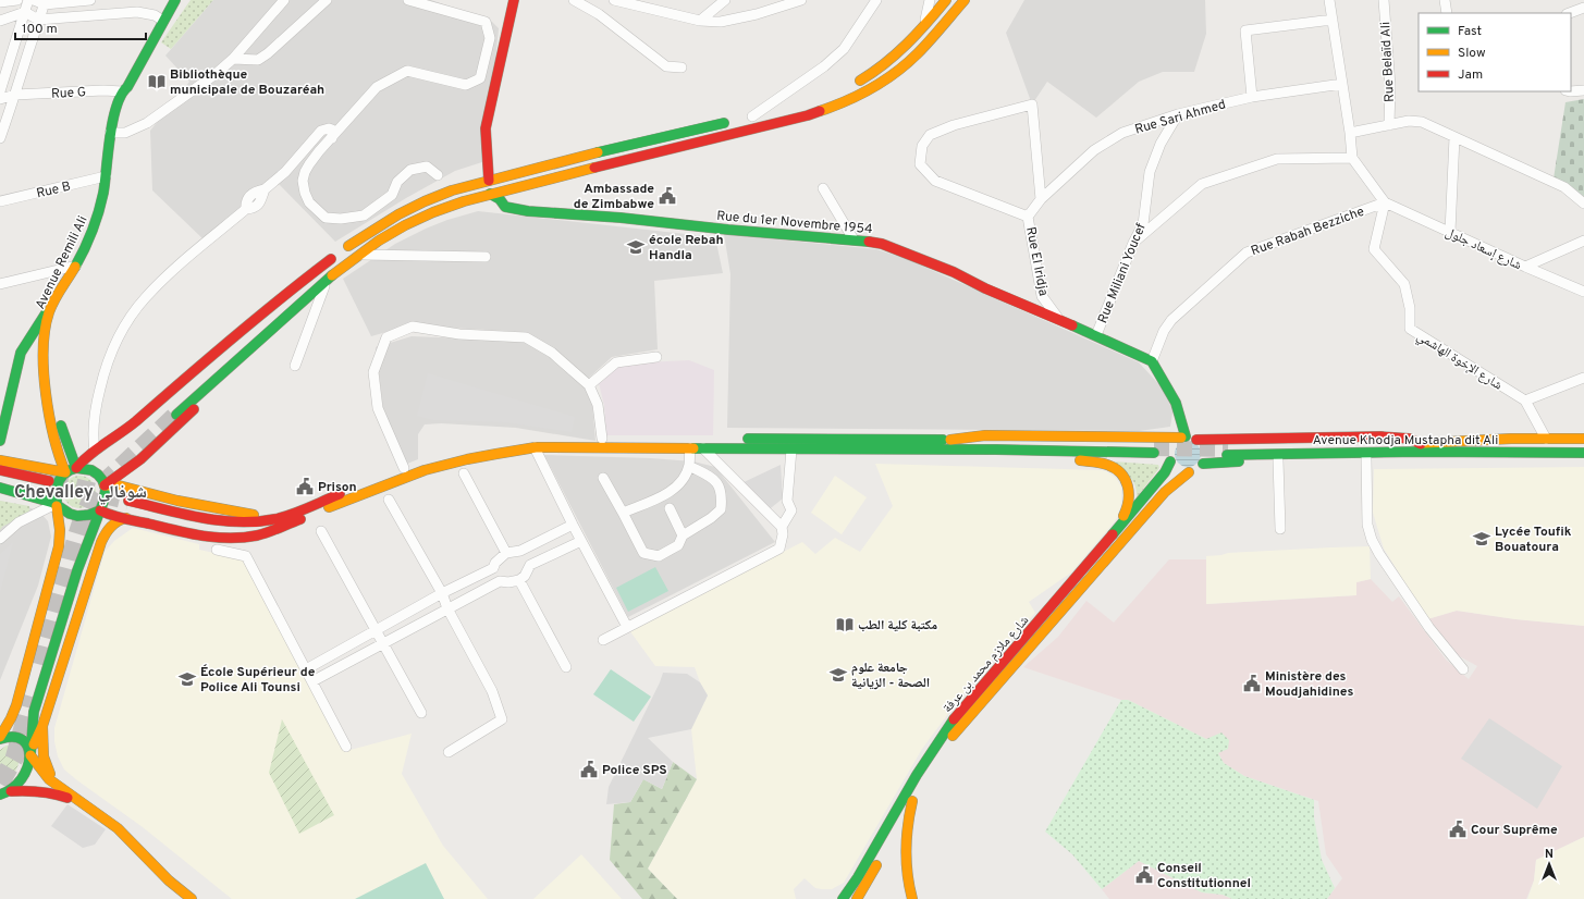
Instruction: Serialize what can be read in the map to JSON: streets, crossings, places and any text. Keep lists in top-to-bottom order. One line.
{"streets":{"main road":["Rue du 1er Novembre 1954","Avenue Remili Ali","Avenue Khodja Mustapha dit Ali","شارع ملازم محمد بن عرفة"],"street":["Rue Belaïd Ali","Rue G","Rue Sari Ahmed","Rue B","Rue Rabah Bezziche","شارع إسعاد جلول","Rue El Iridja","Rue Miliani Youcef","شارع الإخوة الهاشمي"]},"crossings":[["Rue G","Avenue Remili Ali"],["Rue Sari Ahmed","Rue El Iridja"],["Rue Sari Ahmed","Rue Miliani Youcef"],["Rue B","Avenue Remili Ali"],["Rue du 1er Novembre 1954","Rue Rabah Bezziche"],["Rue du 1er Novembre 1954","Rue El Iridja"],["Rue du 1er Novembre 1954","Rue Miliani Youcef"],["Rue Rabah Bezziche","شارع إسعاد جلول"],["Rue Rabah Bezziche","شارع الإخوة الهاشمي"],["شارع إسعاد جلول","شارع الإخوة الهاشمي"],["شارع الإخوة الهاشمي","Avenue Khodja Mustapha dit Ali"]],"districts":["Chevalley شوفالي"],"places":{"library":["Bibliothèque municipale de Bouzaréah","مكتبة كلية الطب"],"public building":["Ambassade de Zimbabwe","Prison","Ministère des Moudjahidines","Police SPS","Cour Suprême","Conseil Constitutionnel"],"school or university":["école Rebah Handla","Lycée Toufik Bouatoura","جامعة علوم الصحة - الزيانية","École Supérieur de Police Ali Tounsi"]},"legend":["Fast","Slow","Jam"],"scale_bar":"100 m","north":"top"}
